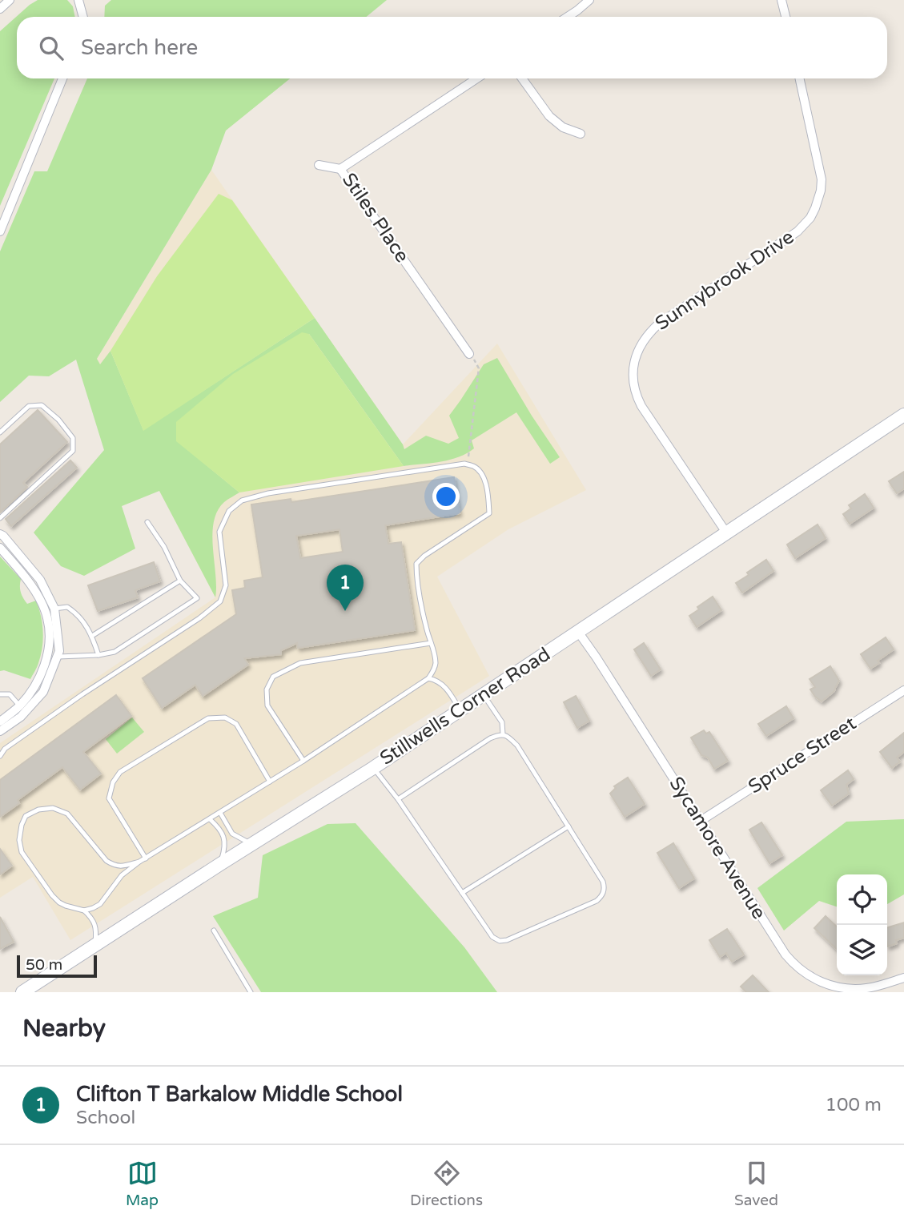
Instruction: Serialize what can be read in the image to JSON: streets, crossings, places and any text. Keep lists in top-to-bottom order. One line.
{"streets":{"street":["Stiles Place","Sunnybrook Drive","Stillwells Corner Road","Spruce Street","Sycamore Avenue"]},"crossings":[["Sunnybrook Drive","Stillwells Corner Road"],["Stillwells Corner Road","Sycamore Avenue"],["Spruce Street","Sycamore Avenue"]],"scale_bar":"50 m","page":{"search":"Search here","pins":"1","scale":"50 m","heading":"Nearby","list":[{"mark":"1","name":"Clifton T Barkalow Middle School","note":"School","value":"100 m"}],"nav":["Map","Directions","Saved"]}}
